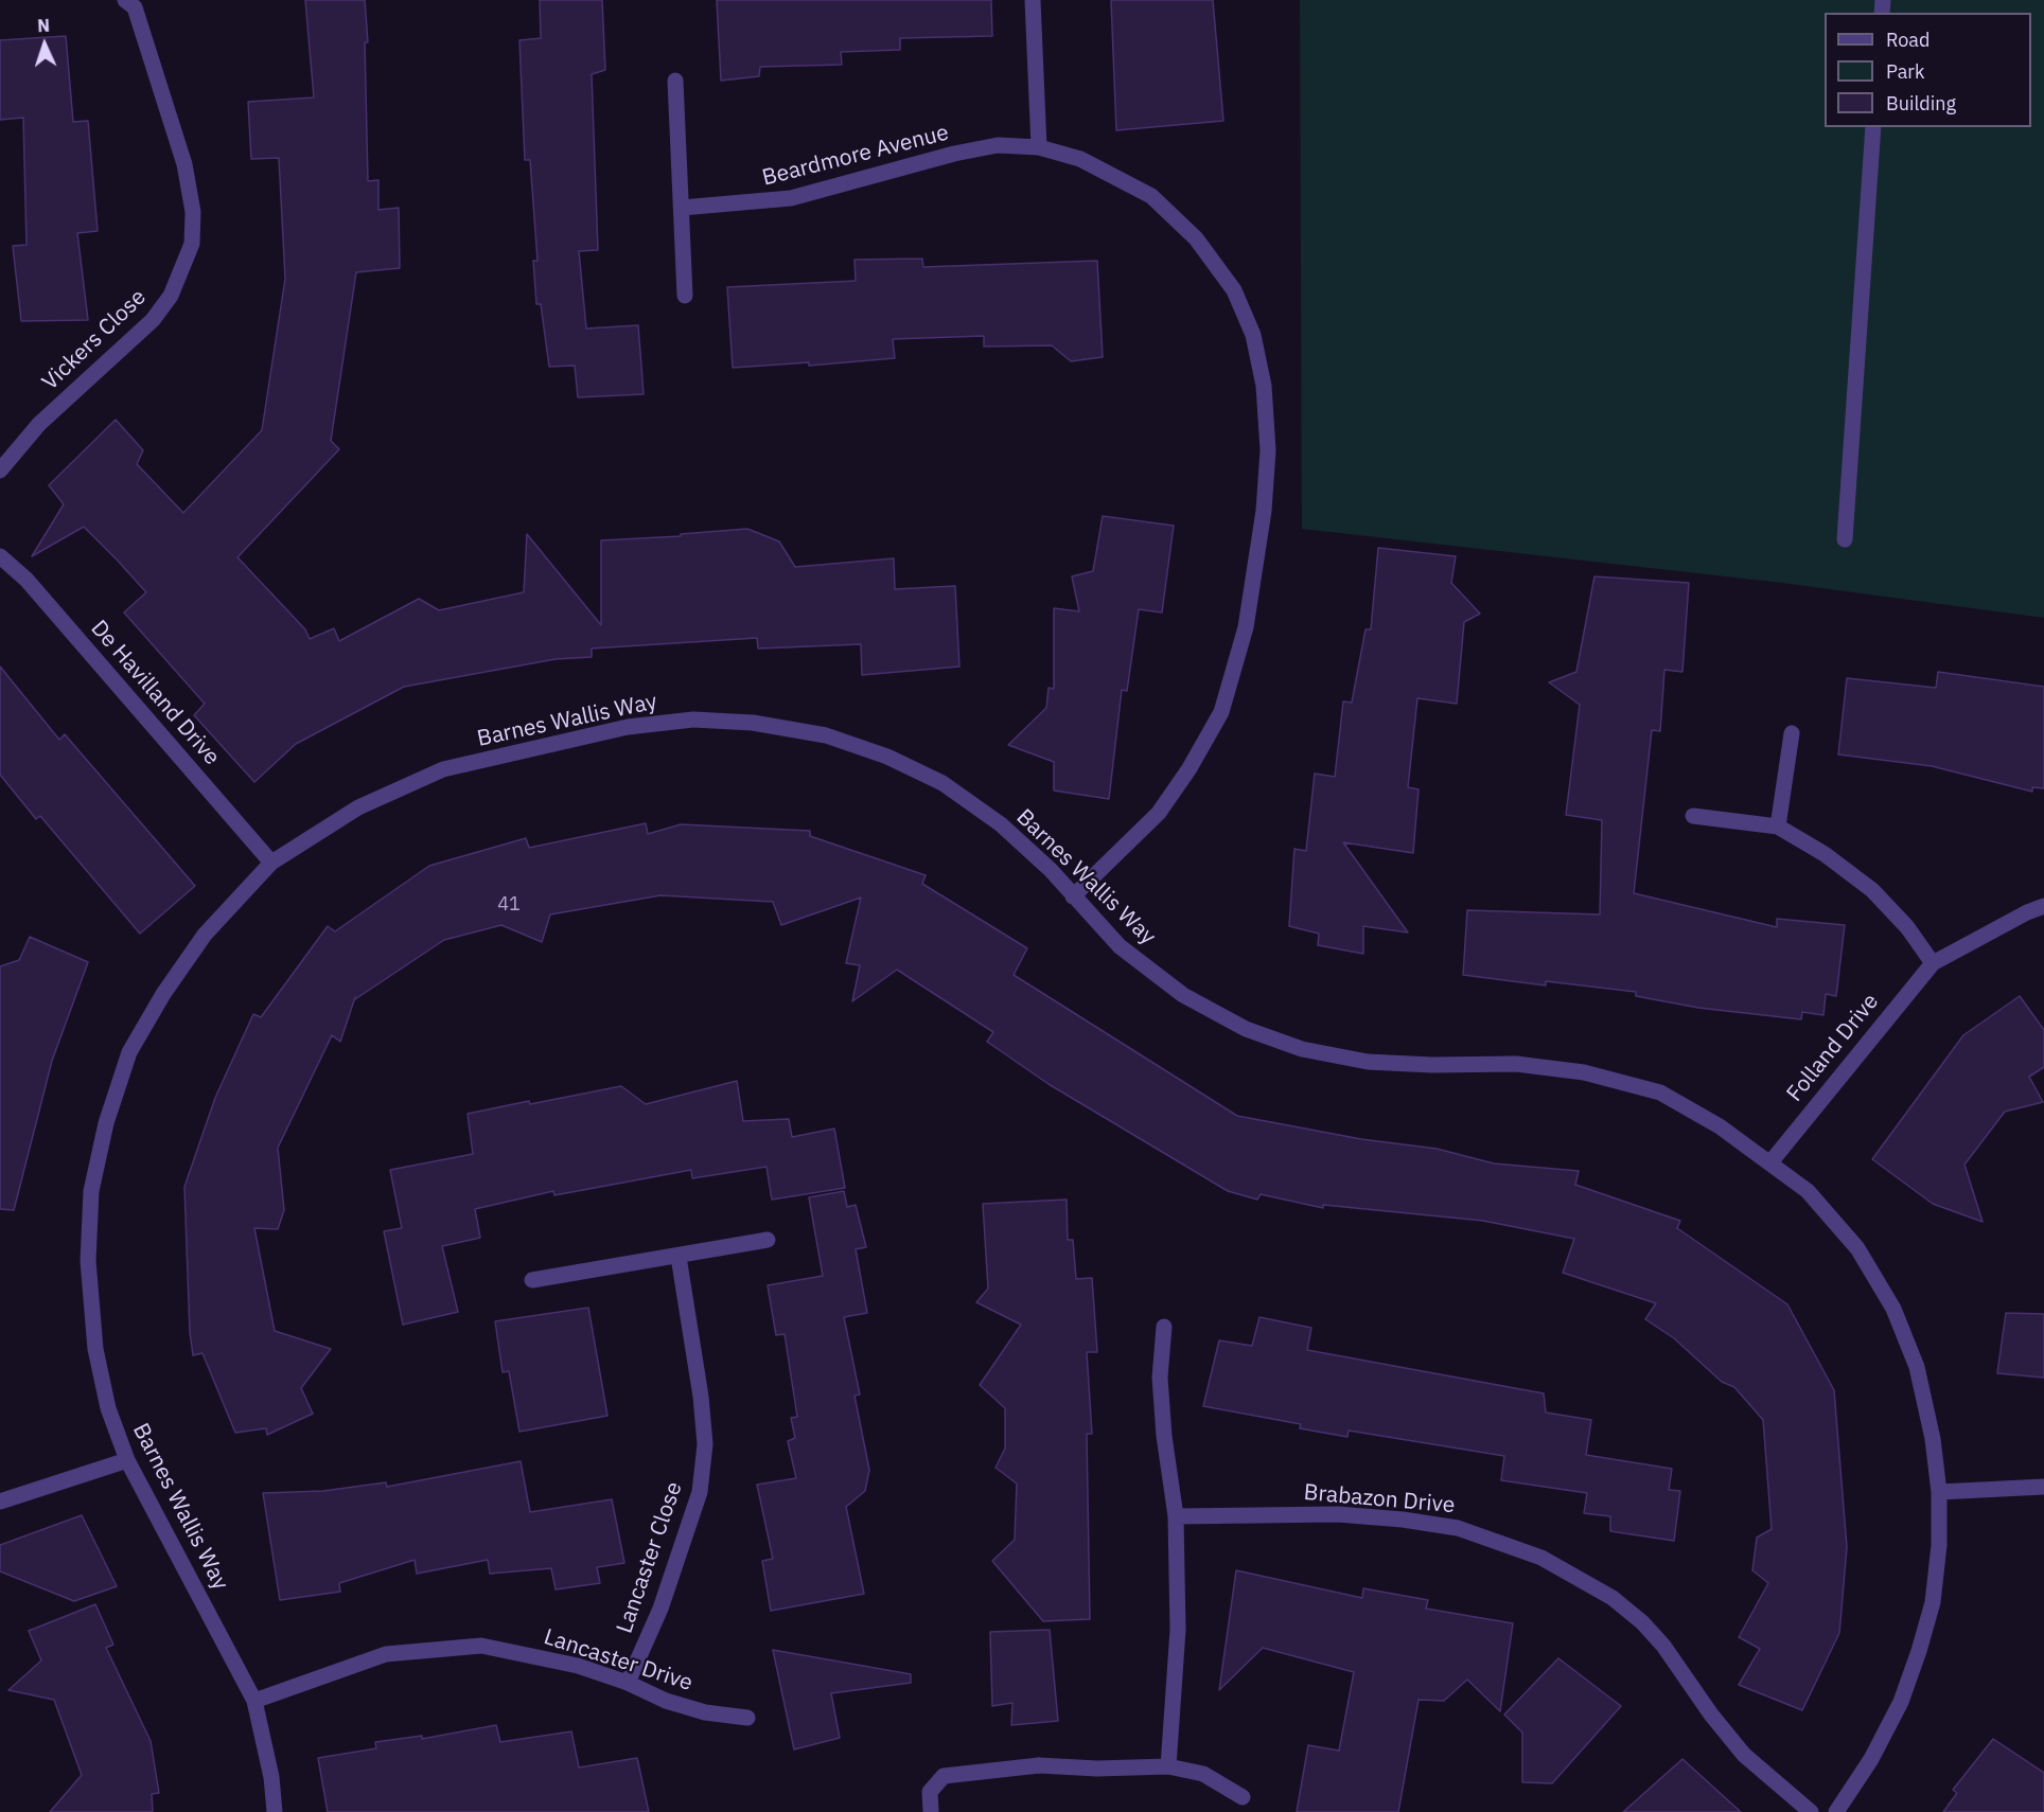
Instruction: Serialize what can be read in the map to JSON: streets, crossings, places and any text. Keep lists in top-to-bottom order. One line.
{"streets":{"street":["Beardmore Avenue","Vickers Close","De Havilland Drive","Barnes Wallis Way","Folland Drive","Brabazon Drive","Lancaster Close","Lancaster Drive"]},"crossings":[["Beardmore Avenue","Barnes Wallis Way"],["De Havilland Drive","Barnes Wallis Way"],["Barnes Wallis Way","Folland Drive"],["Barnes Wallis Way","Lancaster Drive"],["Lancaster Close","Lancaster Drive"]],"house_numbers":["41"],"legend":["Road","Park","Building"],"north":"top"}
